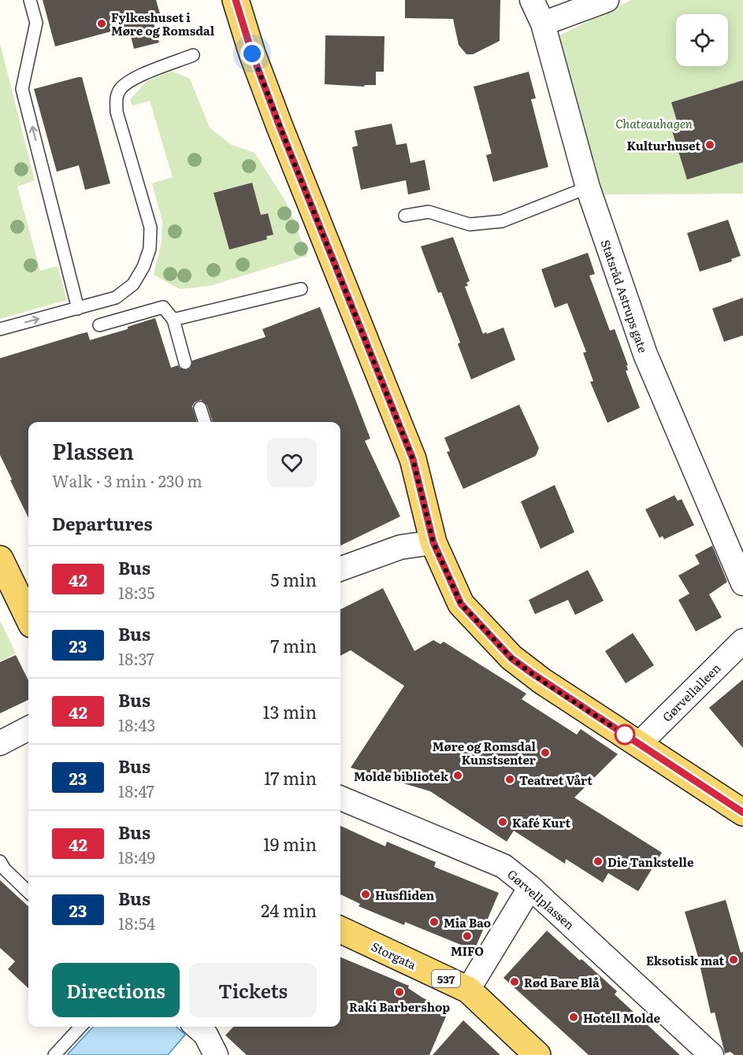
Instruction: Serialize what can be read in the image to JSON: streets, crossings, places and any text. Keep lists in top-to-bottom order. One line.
{"streets":{"main road":["Storgata","537"],"street":["Statsråd Astrups gate","Gørvellalleen","Gørvellplassen"]},"parks":["Chateauhagen"],"places":["Fylkeshuset i Møre og Romsdal","Kulturhuset","Møre og Romsdal Kunstsenter","Molde bibliotek","Teatret Vårt","Kafé Kurt","Die Tankstelle","Husfliden","Mia Bao","MIFO","Eksotisk mat","Rød Bare Blå","Raki Barbershop","Hotell Molde"],"lines":["bus line 42"],"page":{"heading":[["Plassen","Walk · 3 min · 230 m"],"Departures"],"list":[{"mark":"42","name":"Bus","note":"18:35","value":"5 min"},{"mark":"23","name":"Bus","note":"18:37","value":"7 min"},{"mark":"42","name":"Bus","note":"18:43","value":"13 min"},{"mark":"23","name":"Bus","note":"18:47","value":"17 min"},{"mark":"42","name":"Bus","note":"18:49","value":"19 min"},{"mark":"23","name":"Bus","note":"18:54","value":"24 min"}],"buttons":["Directions","Tickets"]}}
